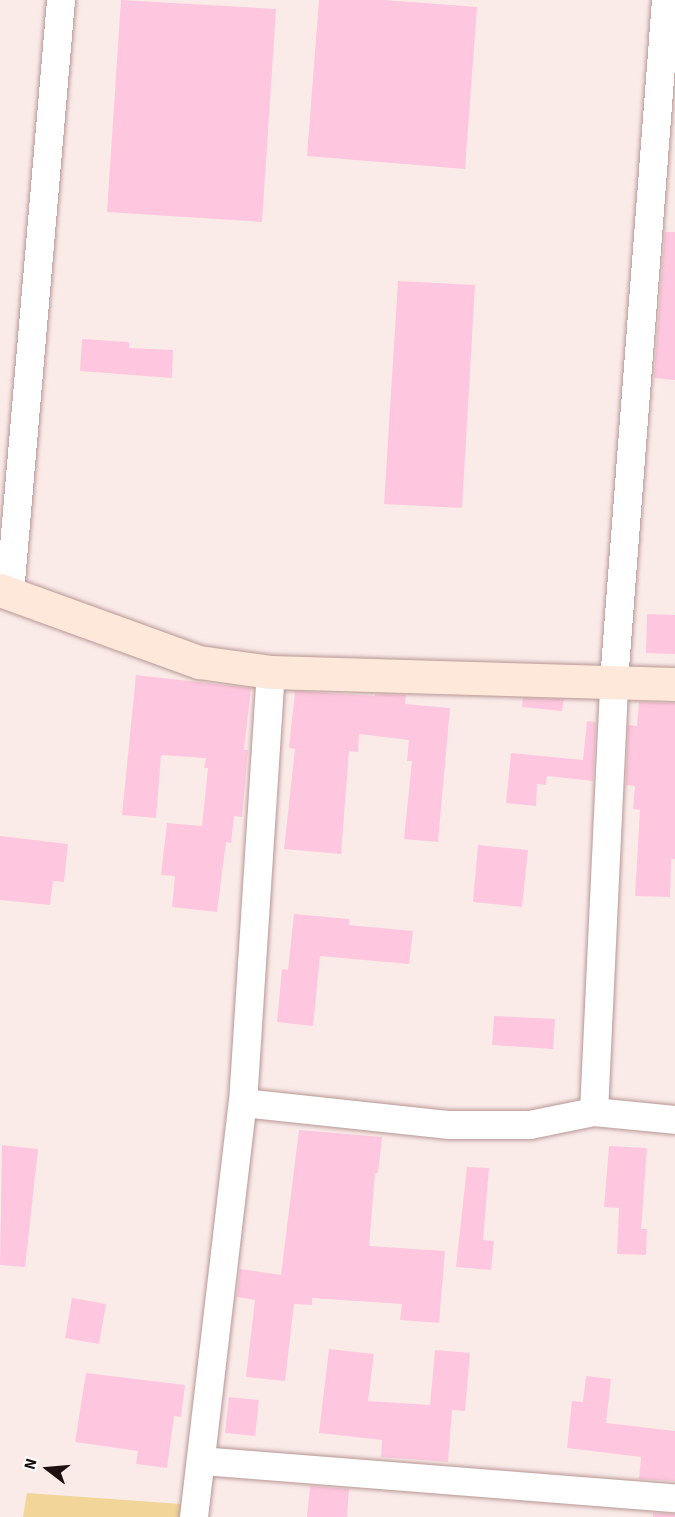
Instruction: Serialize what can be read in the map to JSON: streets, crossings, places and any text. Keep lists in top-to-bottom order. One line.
{"north":"left"}
